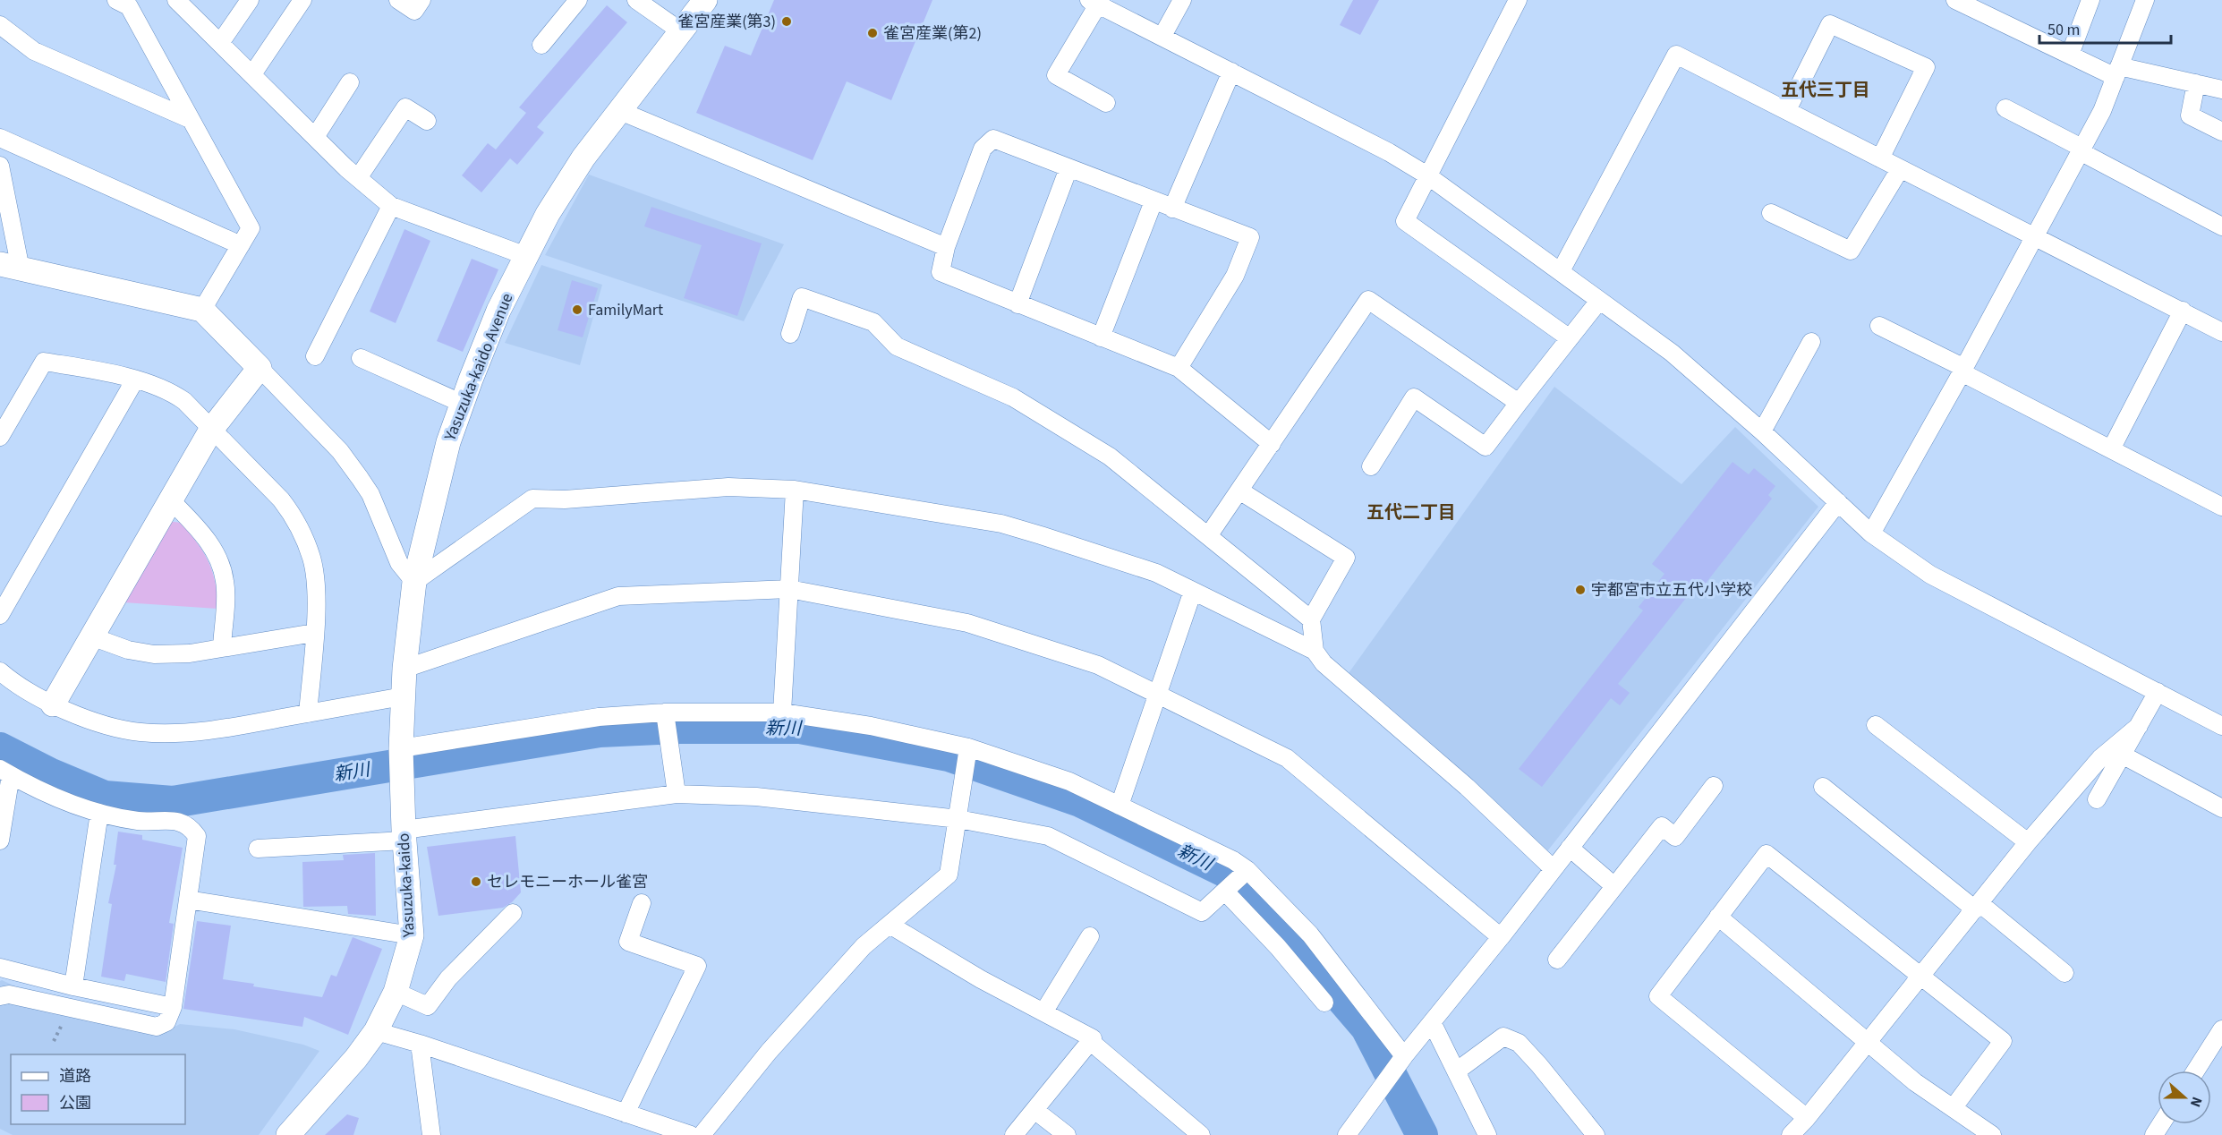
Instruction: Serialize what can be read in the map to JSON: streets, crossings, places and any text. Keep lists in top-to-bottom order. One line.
{"streets":{"main road":["Yasuzuka-kaido Avenue","Yasuzuka-kaido"]},"crossings":[["Yasuzuka-kaido Avenue","Yasuzuka-kaido"]],"districts":["五代三丁目","五代二丁目"],"water":["新川"],"places":["雀宮産業(第3)","雀宮産業(第2)","FamilyMart","宇都宮市立五代小学校","セレモニーホール雀宮"],"legend":["道路","公園"],"scale_bar":"50 m","north":"right"}
